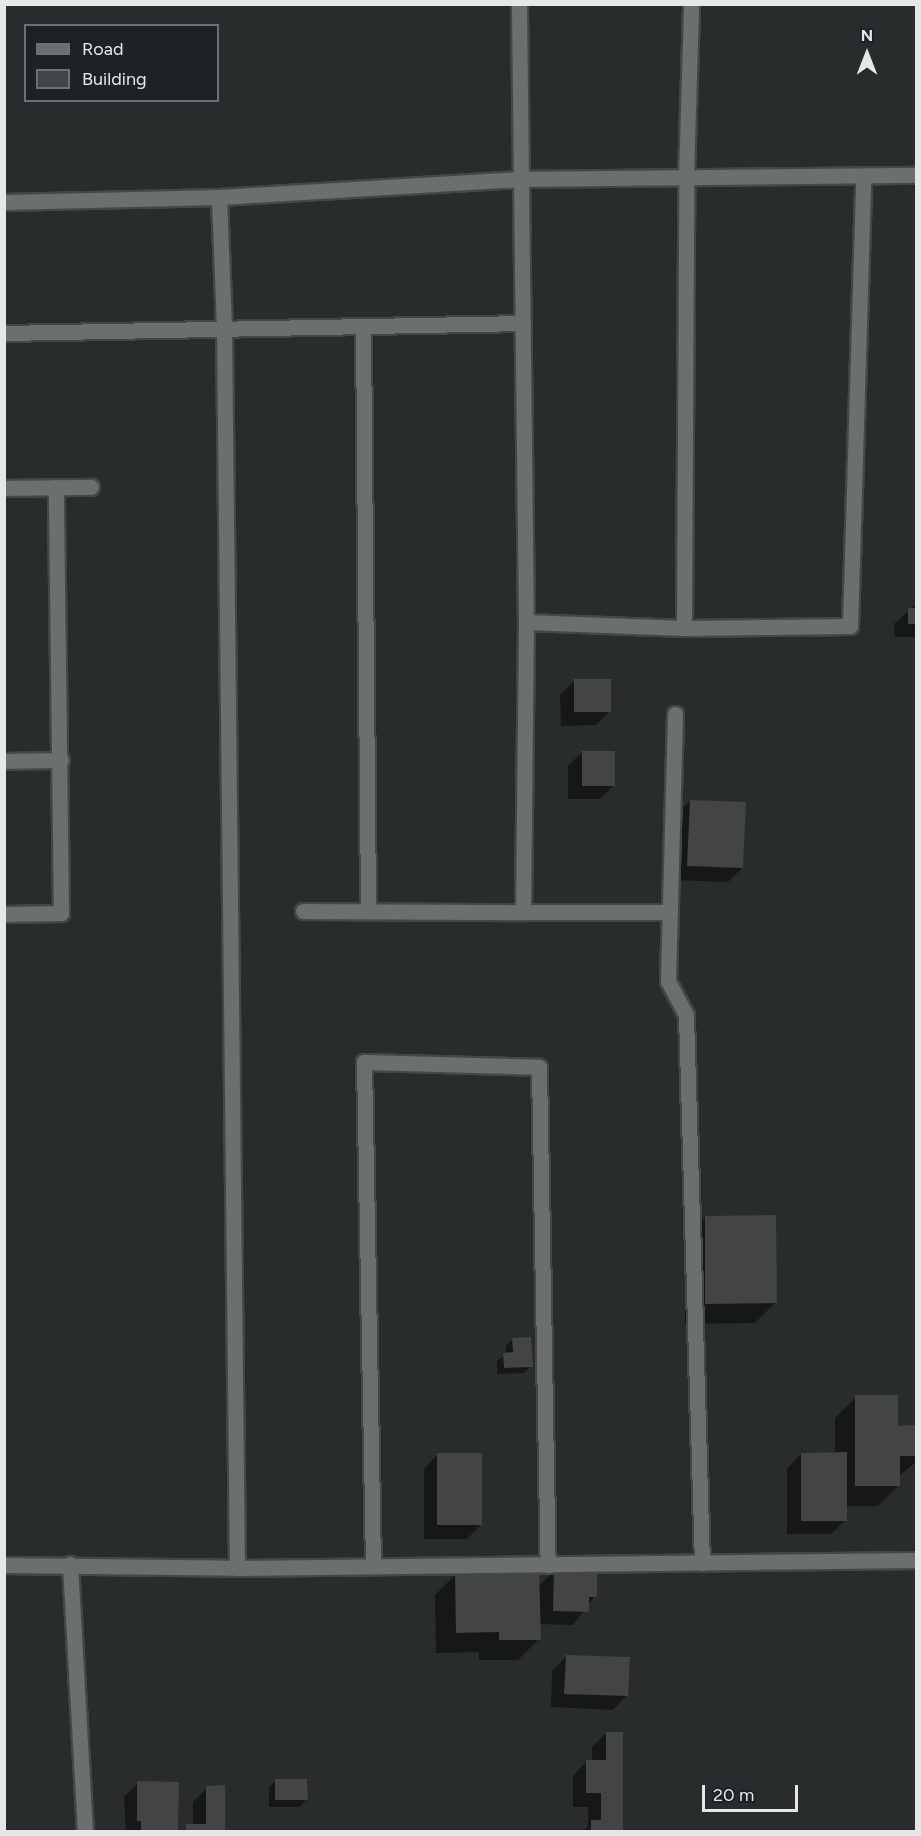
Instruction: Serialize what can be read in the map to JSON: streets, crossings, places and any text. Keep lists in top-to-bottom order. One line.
{"legend":["Road","Building"],"scale_bar":"20 m","north":"top"}
